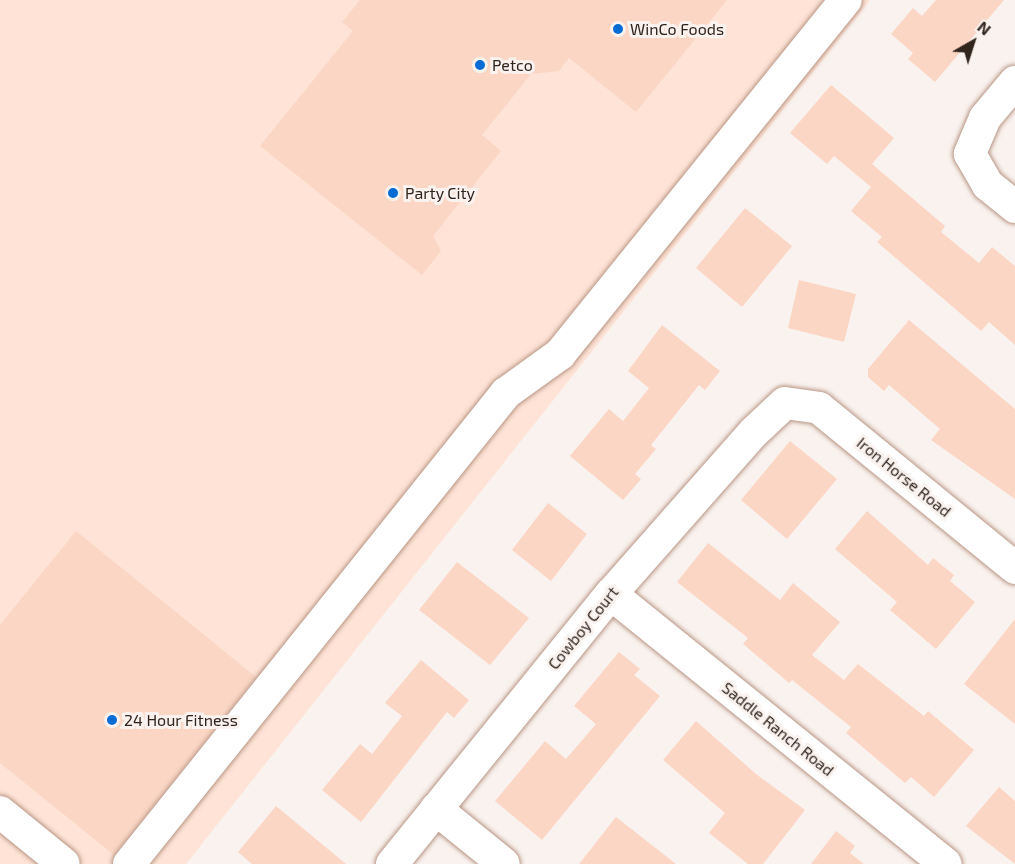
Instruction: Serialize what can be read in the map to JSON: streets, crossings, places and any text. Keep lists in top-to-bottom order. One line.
{"streets":{"street":["Iron Horse Road","Cowboy Court","Saddle Ranch Road"]},"crossings":[["Iron Horse Road","Cowboy Court"],["Cowboy Court","Saddle Ranch Road"]],"places":["WinCo Foods","Petco","Party City","24 Hour Fitness"],"north":"top right"}
